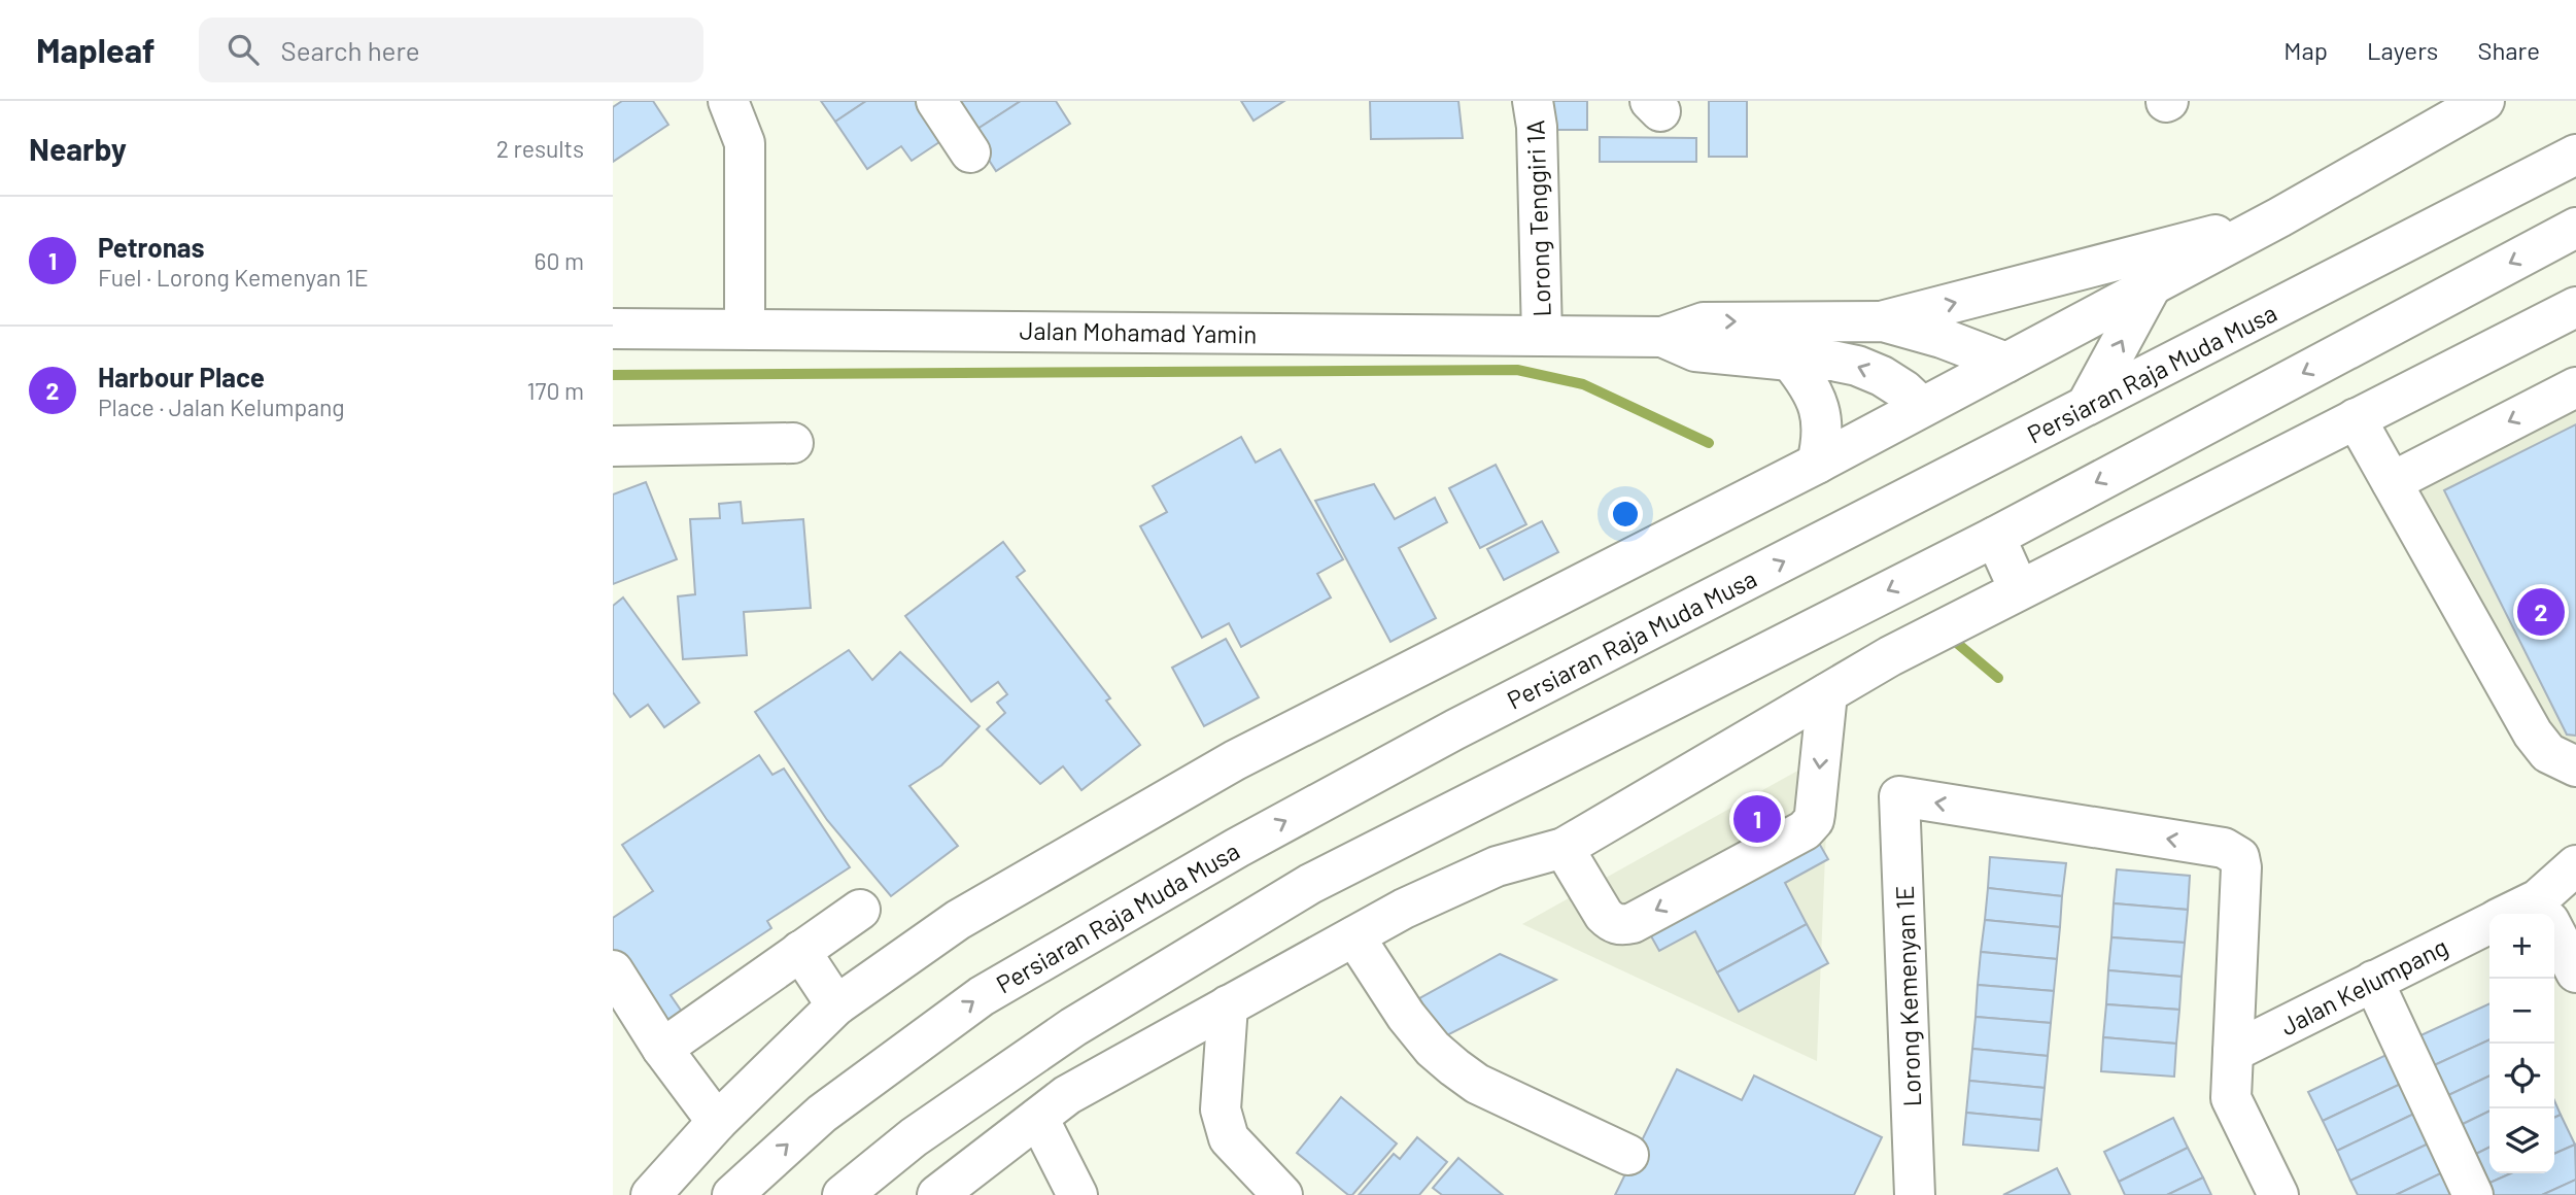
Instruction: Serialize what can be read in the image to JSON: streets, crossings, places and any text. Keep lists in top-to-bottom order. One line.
{"streets":{"street":["Lorong Tenggiri 1A","Jalan Mohamad Yamin","Persiaran Raja Muda Musa","Jalan Kelumpang","Lorong Kemenyan 1E"]},"crossings":[["Lorong Tenggiri 1A","Jalan Mohamad Yamin"],["Jalan Kelumpang","Lorong Kemenyan 1E"]],"page":{"header":"Mapleaf","search":"Search here","nav":["Map","Layers","Share"],"heading":["Nearby","2 results"],"list":[{"mark":"1","name":"Petronas","note":"Fuel · Lorong Kemenyan 1E","value":"60 m"},{"mark":"2","name":"Harbour Place","note":"Place · Jalan Kelumpang","value":"170 m"}],"pins":["2","1"],"map_buttons":["+","−"]}}
